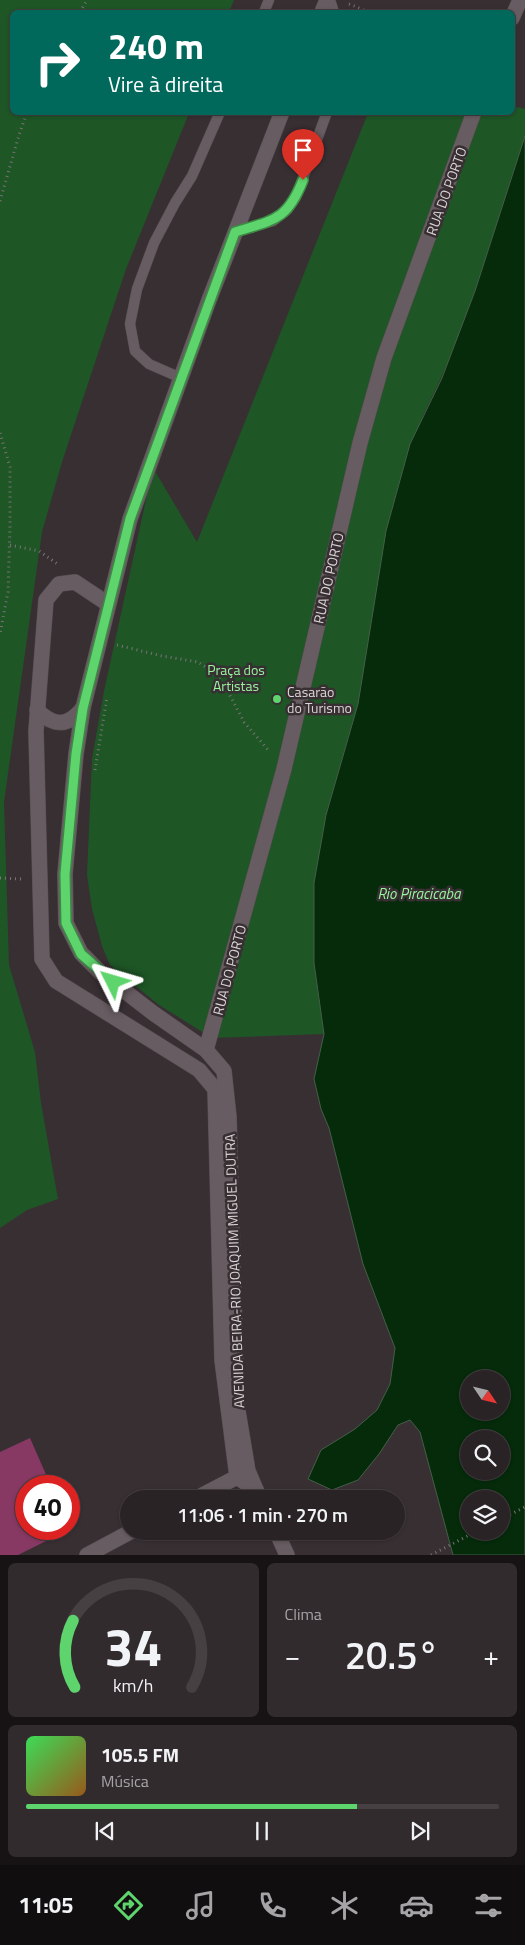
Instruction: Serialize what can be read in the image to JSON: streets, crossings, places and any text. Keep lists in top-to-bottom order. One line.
{"streets":{"street":["RUA DO PORTO","AVENIDA BEIRA-RIO JOAQUIM MIGUEL DUTRA"]},"crossings":[["RUA DO PORTO","AVENIDA BEIRA-RIO JOAQUIM MIGUEL DUTRA"]],"water":["Rio Piracicaba"],"parks":["Praça dos Artistas"],"places":["Casarão do Turismo"],"north":"bottom right","page":{"turn":["240 m","Vire à direita"],"limit":"40","trip":"11:06 · 1 min · 270 m","tile":"Clima","heat":["−","20.5°","+"],"song":["105.5 FM","Música"],"tabs":"11:05","gauge":["34","km/h"]}}
